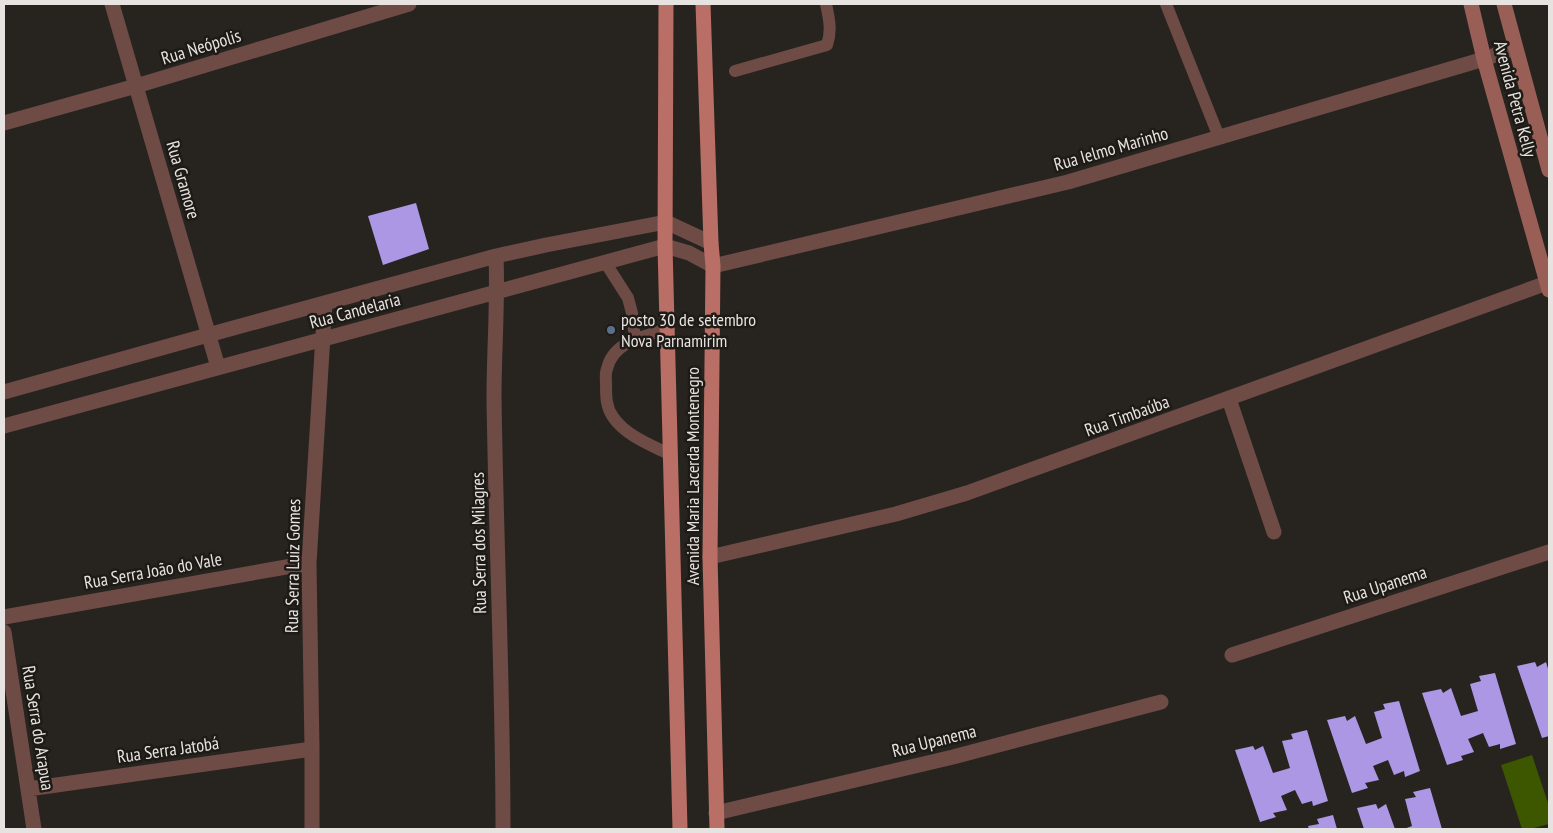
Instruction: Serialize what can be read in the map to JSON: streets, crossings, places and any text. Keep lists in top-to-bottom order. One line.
{"streets":{"main road":["Avenida Maria Lacerda Montenegro"],"street":["Rua Neópolis","Avenida Petra Kelly","Rua Ielmo Marinho","Rua Gramore","Rua Candelaria","Rua Timbaúba","Rua Serra dos Milagres","Rua Serra Luiz Gomes","Rua Serra João do Vale","Rua Upanema","Rua Serra do Arapua","Rua Serra Jatobá"]},"crossings":[["Rua Neópolis","Rua Gramore"],["Avenida Petra Kelly","Rua Ielmo Marinho"],["Avenida Petra Kelly","Rua Timbaúba"],["Rua Ielmo Marinho","Avenida Maria Lacerda Montenegro"],["Rua Gramore","Rua Candelaria"],["Rua Candelaria","Avenida Maria Lacerda Montenegro"],["Rua Candelaria","Rua Serra dos Milagres"],["Rua Candelaria","Rua Serra Luiz Gomes"],["Rua Timbaúba","Avenida Maria Lacerda Montenegro"],["Avenida Maria Lacerda Montenegro","Rua Upanema"],["Rua Serra Luiz Gomes","Rua Serra João do Vale"],["Rua Serra Luiz Gomes","Rua Serra Jatobá"],["Rua Serra do Arapua","Rua Serra Jatobá"]],"places":["posto 30 de setembro Nova Parnamirim"]}
